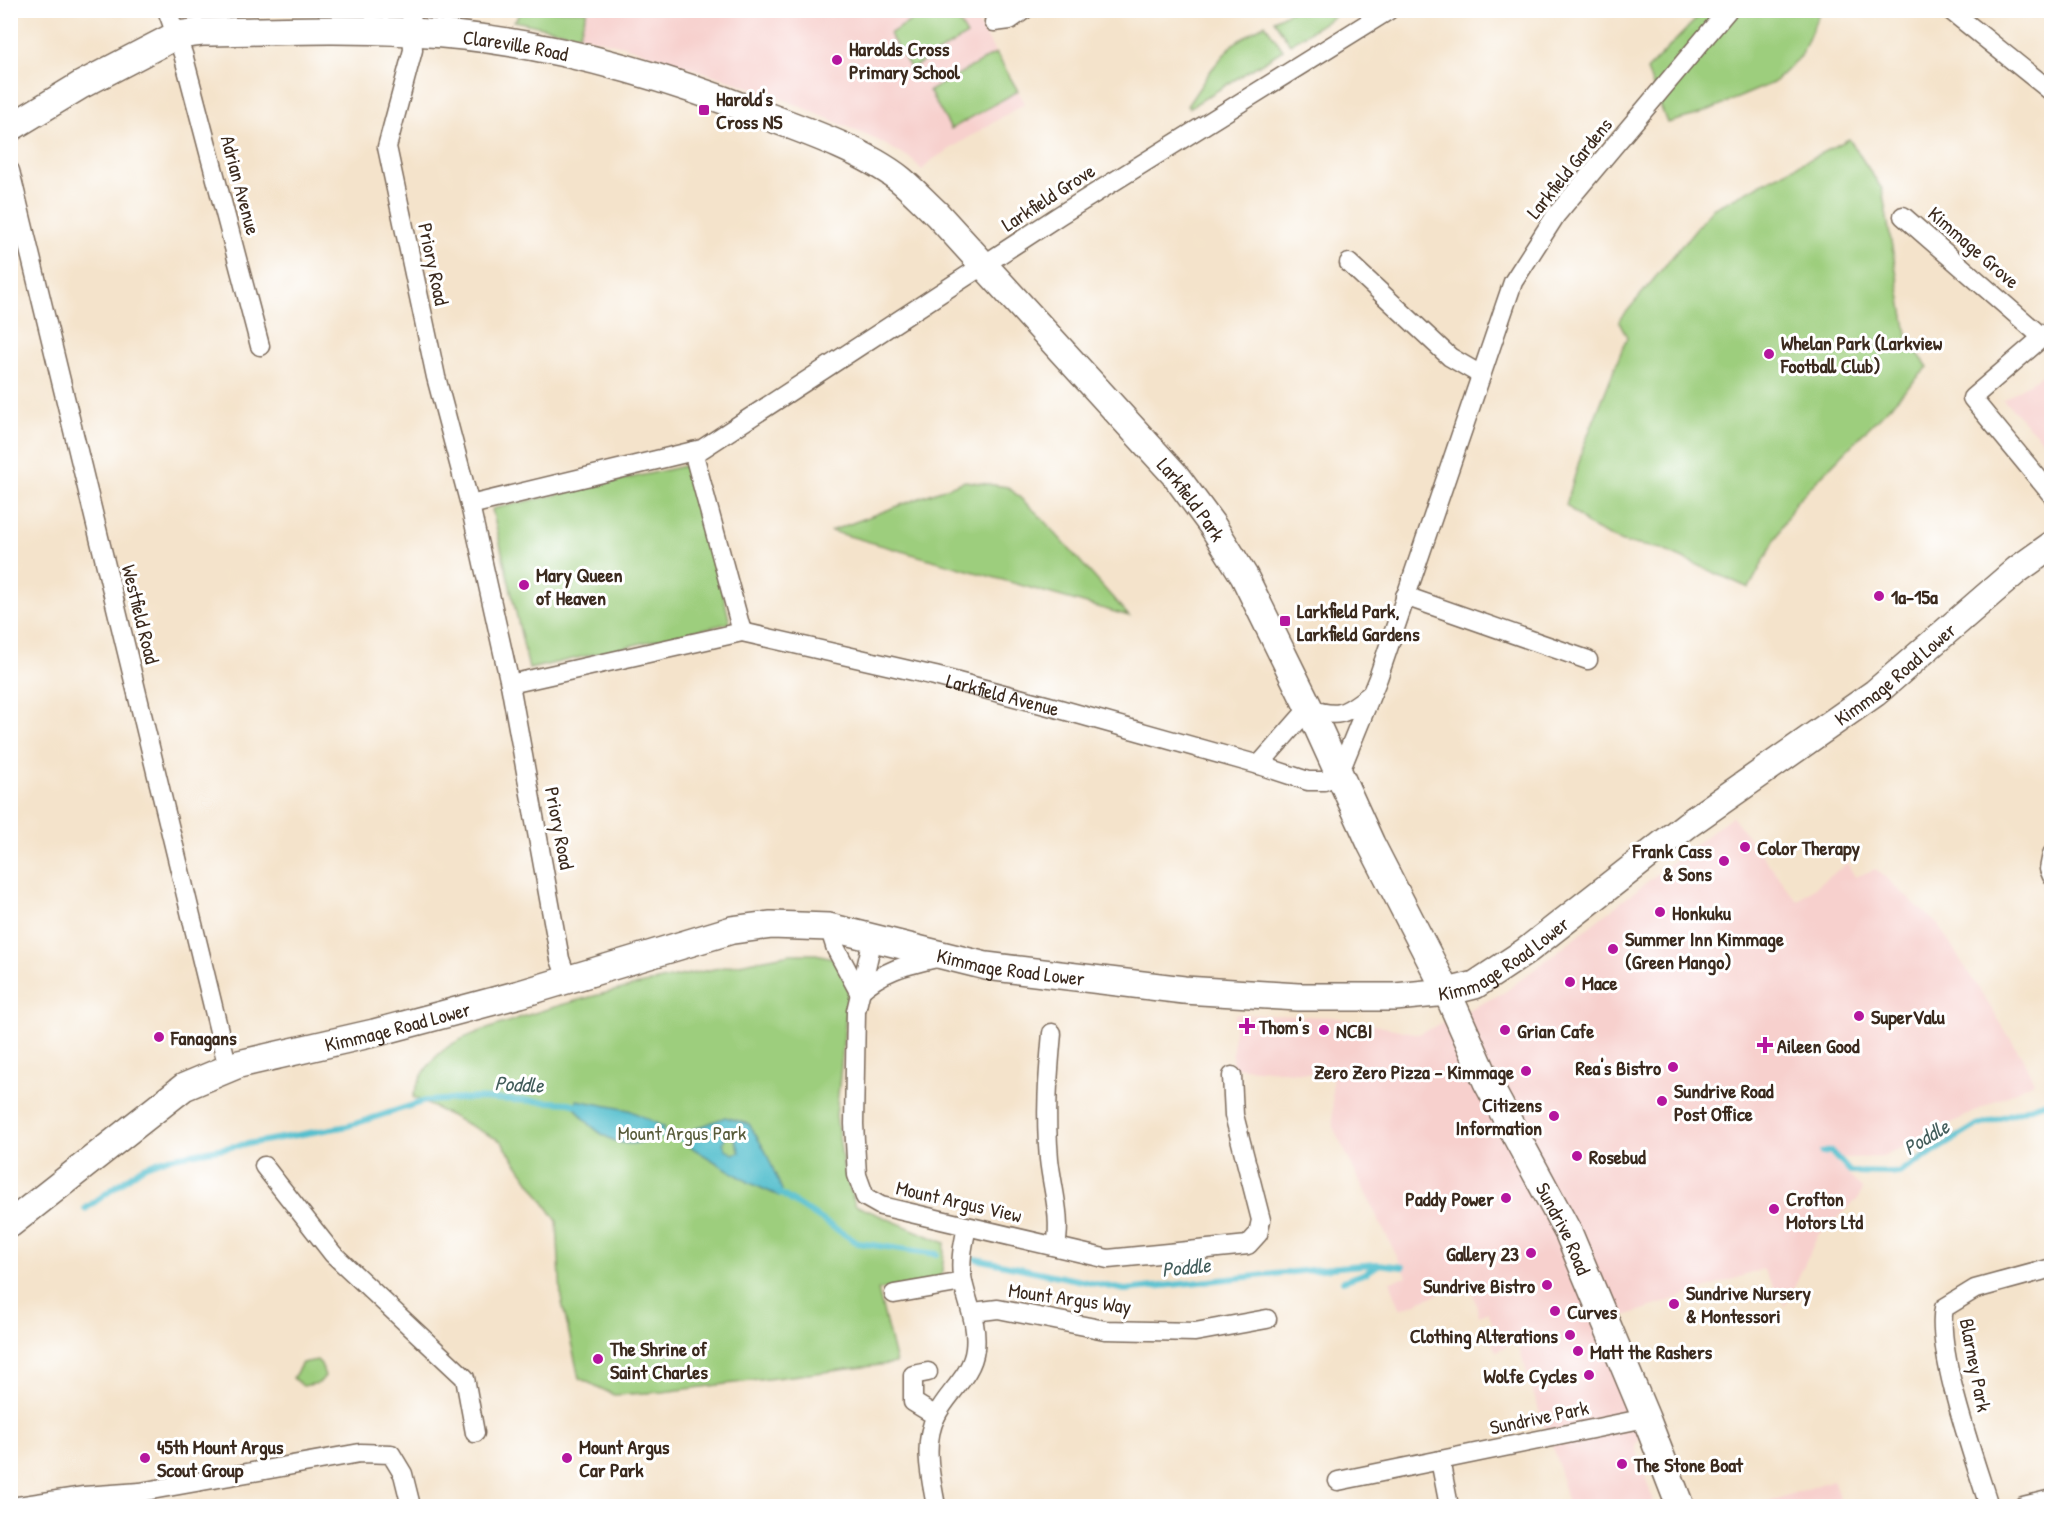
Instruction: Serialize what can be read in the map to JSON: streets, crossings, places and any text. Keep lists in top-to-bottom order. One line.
{"streets":{"street":["Clareville Road","Larkfield Gardens","Adrian Avenue","Larkfield Grove","Kimmage Grove","Priory Road","Larkfield Park","Westfield Road","Kimmage Road Lower","Larkfield Avenue","Mount Argus View","Sundrive Road","Mount Argus Way","Blarney Park","Sundrive Park"]},"crossings":[["Clareville Road","Adrian Avenue"],["Clareville Road","Larkfield Grove"],["Clareville Road","Priory Road"],["Clareville Road","Larkfield Park"],["Larkfield Gardens","Larkfield Park"],["Larkfield Gardens","Larkfield Avenue"],["Larkfield Grove","Larkfield Park"],["Priory Road","Kimmage Road Lower"],["Larkfield Park","Larkfield Avenue"],["Westfield Road","Kimmage Road Lower"],["Kimmage Road Lower","Mount Argus View"],["Kimmage Road Lower","Sundrive Road"],["Sundrive Road","Sundrive Park"]],"water":["Poddle"],"parks":["Mount Argus Park"],"places":{"other":["Harolds Cross Primary School","Whelan Park (Larkview Football Club)","Mary Queen of Heaven","1a-15a","Color Therapy","Frank Cass & Sons","Honkuku","Summer Inn Kimmage (Green Mango)","Mace","SuperValu","NCBI","Grian Cafe","Fanagans","Rea's Bistro","Zero Zero Pizza - Kimmage","Sundrive Road Post Office","Citizens Information","Rosebud","Paddy Power","Crofton Motors Ltd","Gallery 23","Sundrive Bistro","Sundrive Nursery & Montessori","Curves","Clothing Alterations","Matt the Rashers","The Shrine of Saint Charles","Wolfe Cycles","45th Mount Argus Scout Group","Mount Argus Car Park","The Stone Boat"],"transit":["Harold's Cross NS","Larkfield Park, Larkfield Gardens"],"health":["Thom's","Aileen Good"]}}
